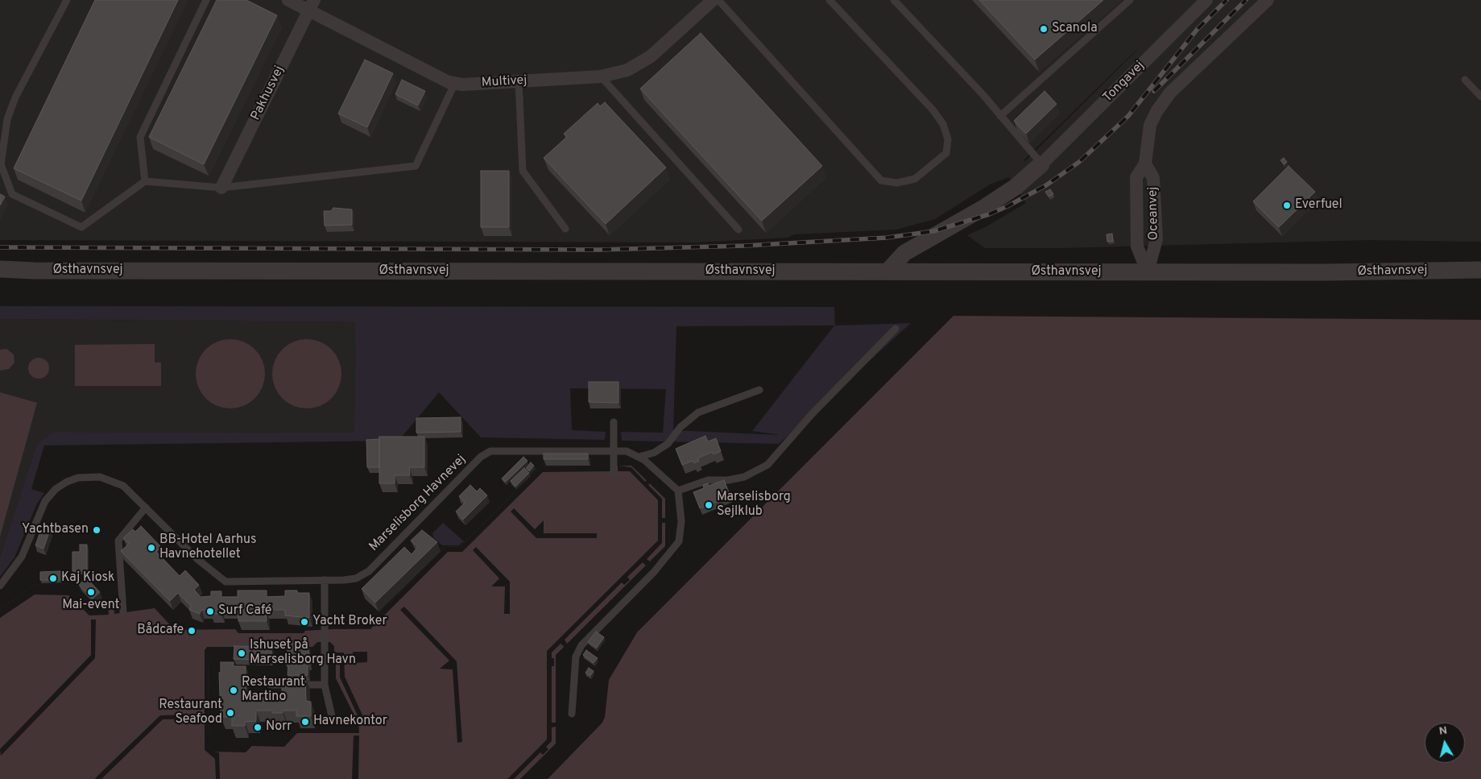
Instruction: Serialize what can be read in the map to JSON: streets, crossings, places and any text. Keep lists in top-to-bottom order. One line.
{"streets":{"street":["Multivej","Tongavej","Pakhusvej","Oceanvej","Østhavnsvej"],"lane":["Marselisborg Havnevej"]},"crossings":[["Multivej","Pakhusvej"],["Oceanvej","Østhavnsvej"]],"places":["Scanola","Everfuel","Marselisborg Sejlklub","Yachtbasen","BB-Hotel Aarhus Havnehotellet","Kaj Kiosk","Mai-event","Surf Café","Yacht Broker","Bådcafe","Ishuset på Marselisborg Havn","Restaurant Martino","Restaurant Seafood","Havnekontor","Norr"],"north":"top"}
